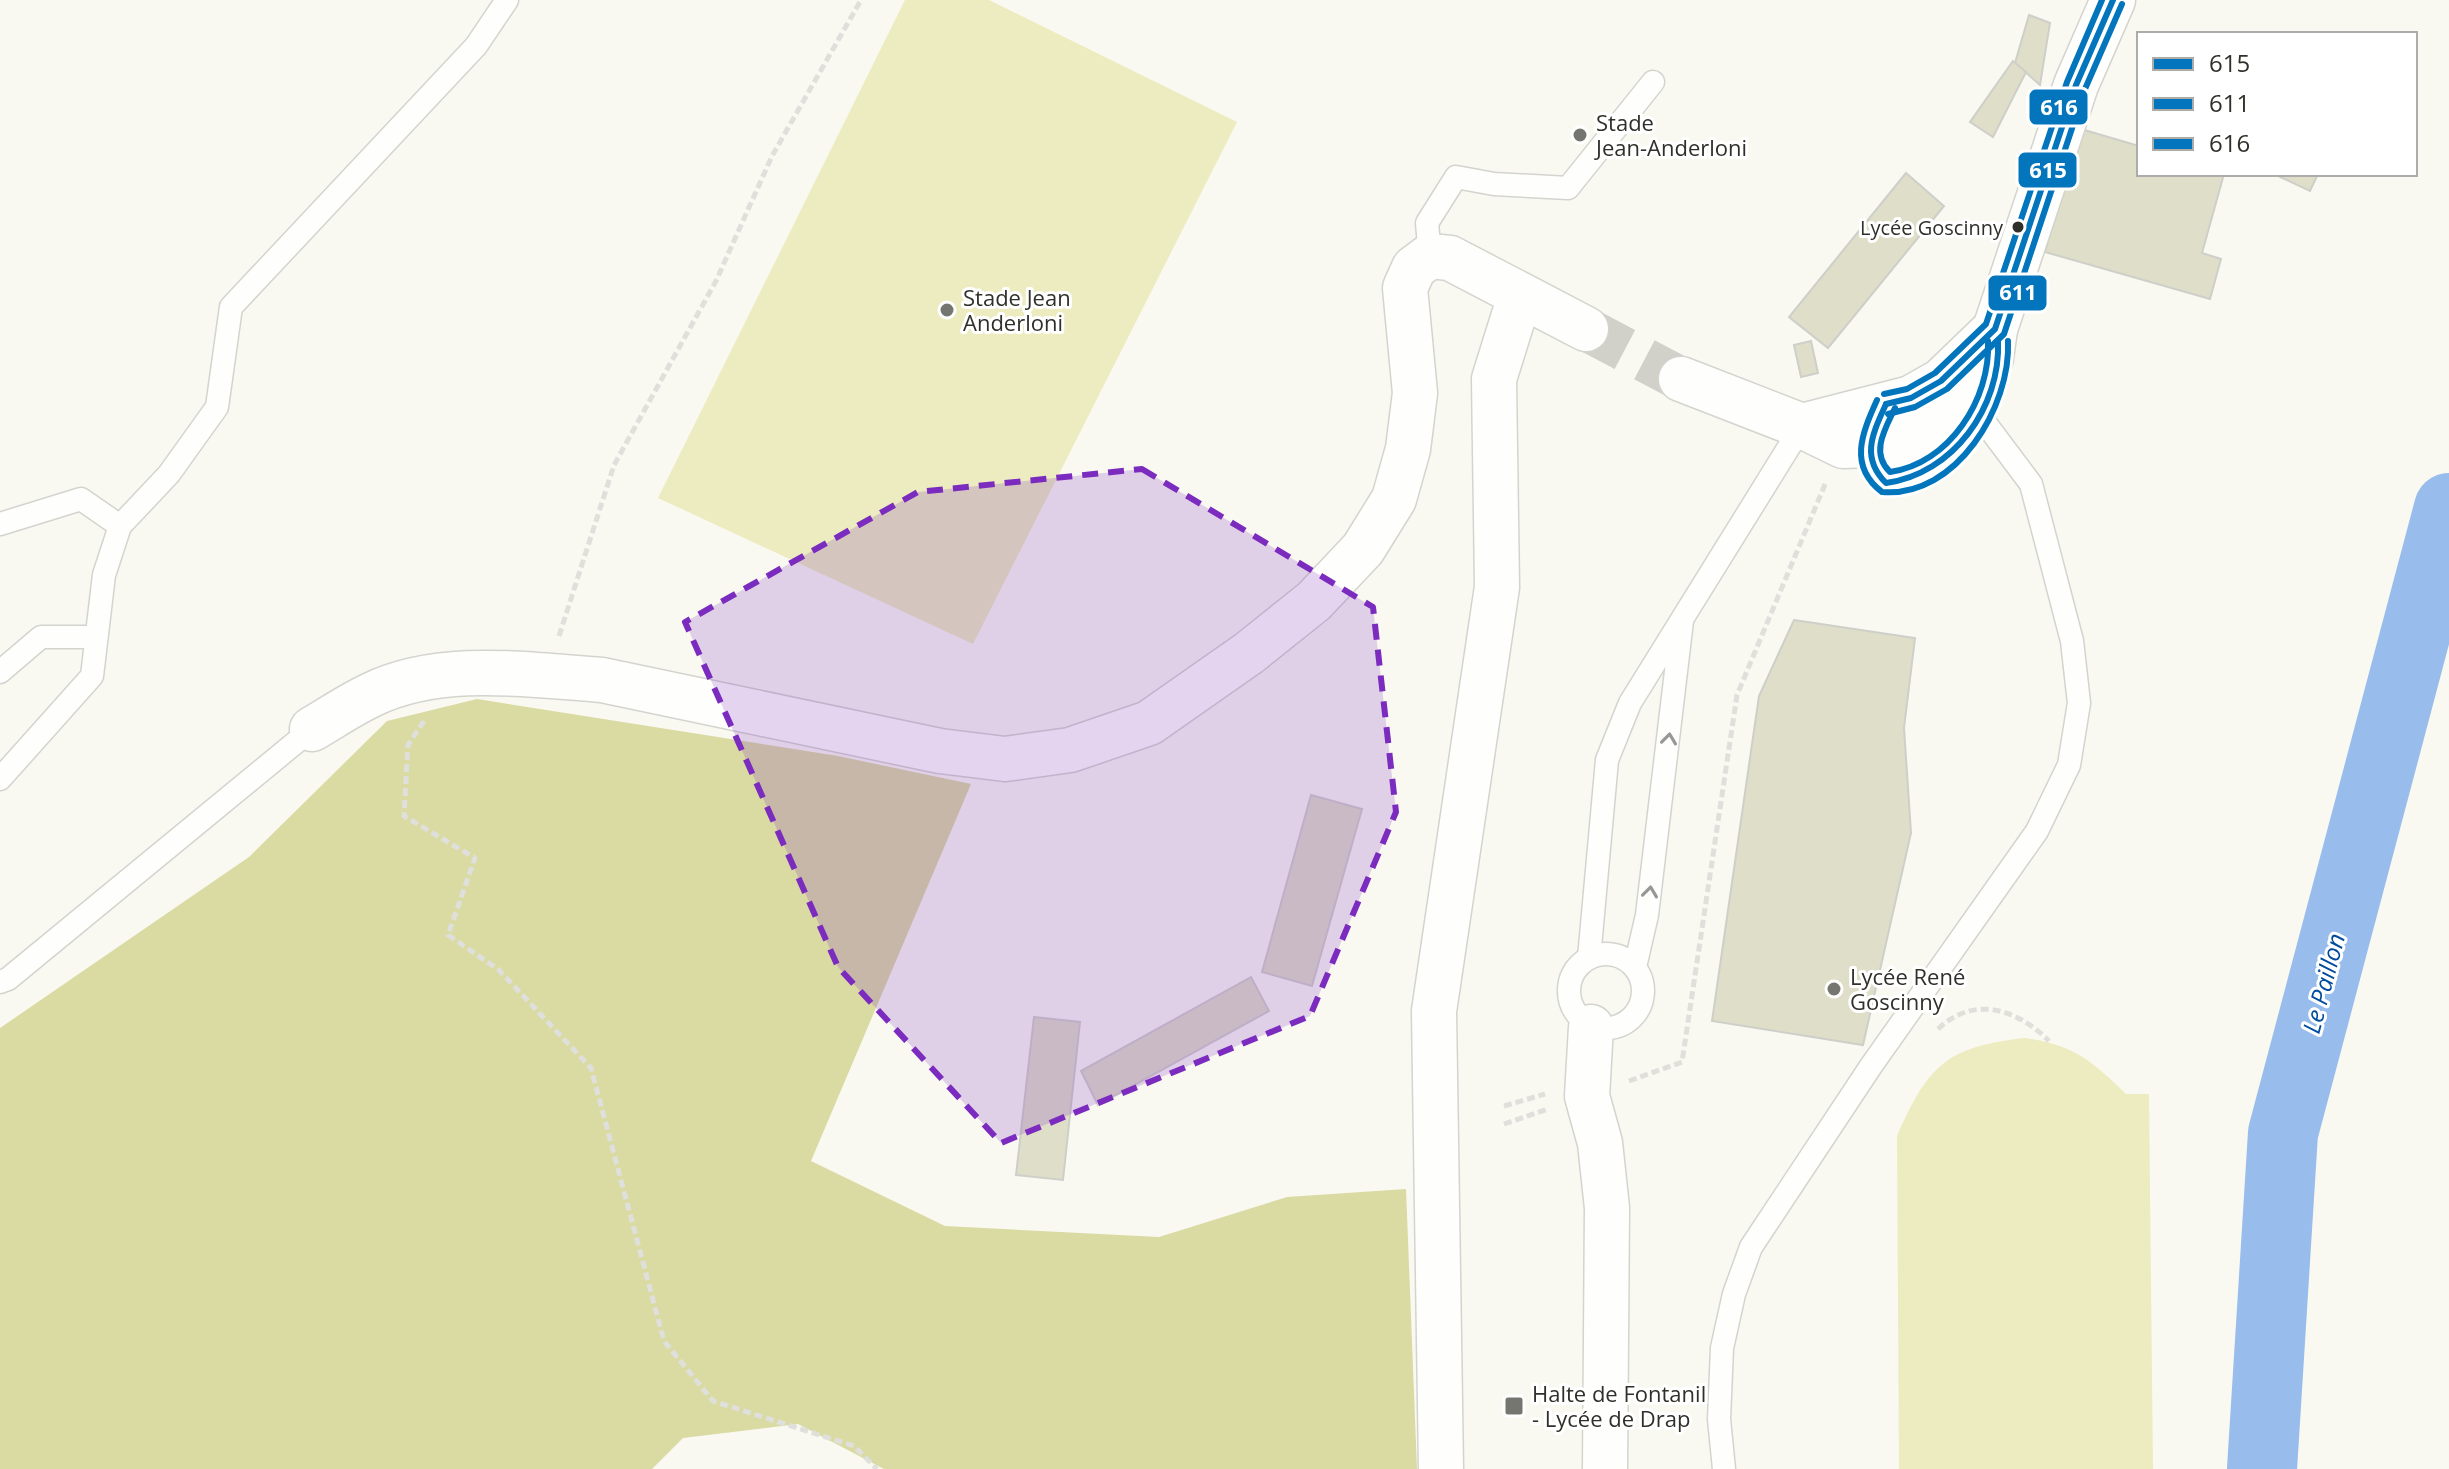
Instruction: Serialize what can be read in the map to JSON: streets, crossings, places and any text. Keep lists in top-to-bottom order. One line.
{"water":["Le Paillon"],"places":{"other":["Stade Jean-Anderloni","Lycée Goscinny","Stade Jean Anderloni","Lycée René Goscinny"],"transit":["Halte de Fontanil - Lycée de Drap"]},"lines":["transit line 615","transit line 616","transit line 611"],"legend":["615","611","616"]}
